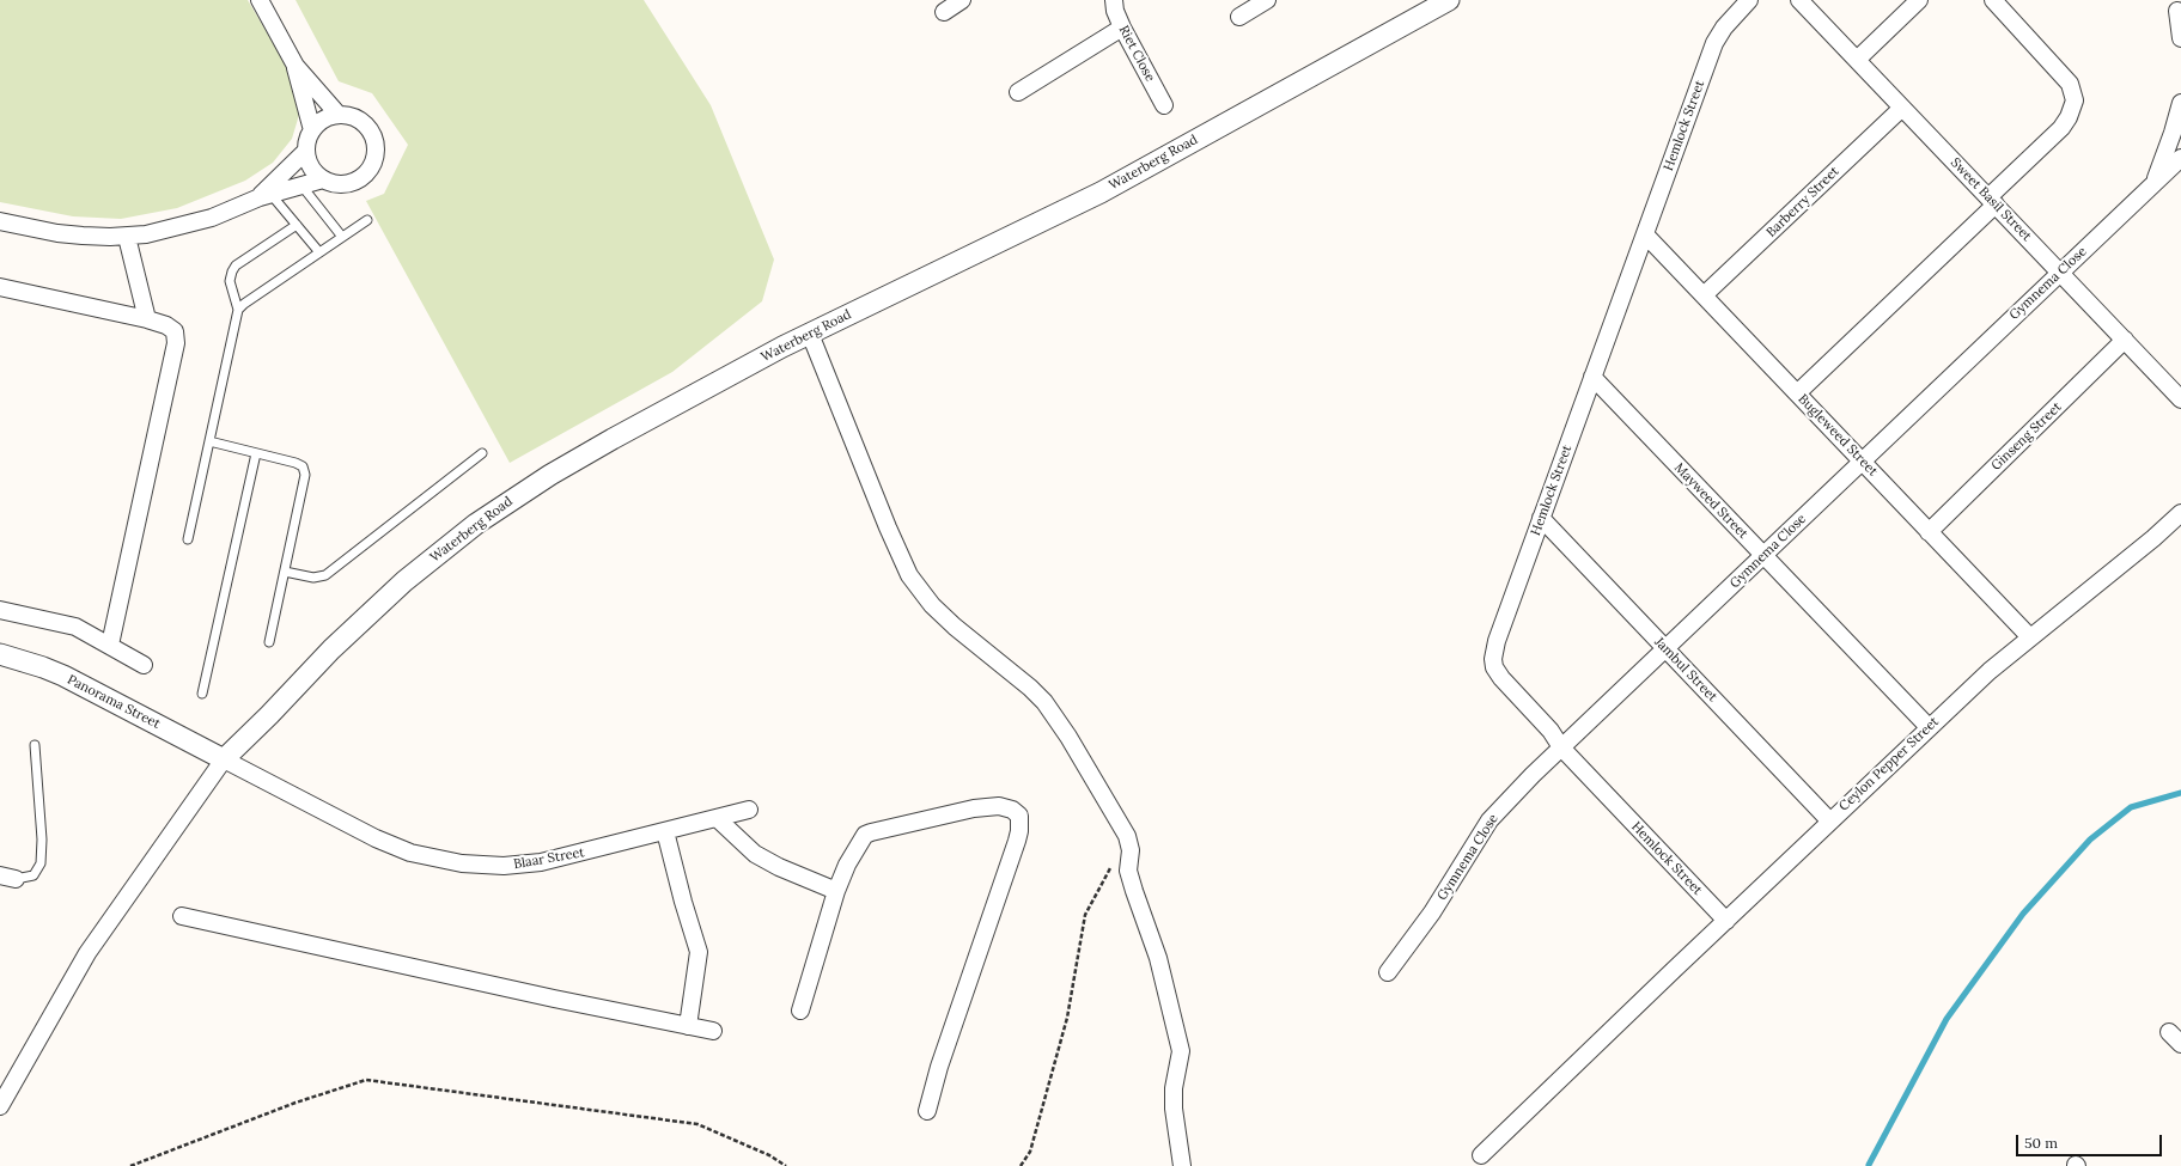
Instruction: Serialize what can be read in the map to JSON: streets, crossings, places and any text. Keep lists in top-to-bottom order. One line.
{"streets":{"street":["Riet Close","Hemlock Street","Waterberg Road","Sweet Basil Street","Barberry Street","Gymnema Close","Bugleweed Street","Ginseng Street","Mayweed Street","Jambul Street","Panorama Street","Ceylon Pepper Street","Blaar Street"]},"crossings":[["Hemlock Street","Gymnema Close"],["Hemlock Street","Bugleweed Street"],["Hemlock Street","Mayweed Street"],["Hemlock Street","Jambul Street"],["Hemlock Street","Ceylon Pepper Street"],["Waterberg Road","Panorama Street"],["Waterberg Road","Blaar Street"],["Sweet Basil Street","Barberry Street"],["Sweet Basil Street","Gymnema Close"],["Sweet Basil Street","Ginseng Street"],["Barberry Street","Bugleweed Street"],["Gymnema Close","Bugleweed Street"],["Gymnema Close","Mayweed Street"],["Gymnema Close","Jambul Street"],["Bugleweed Street","Ginseng Street"],["Bugleweed Street","Ceylon Pepper Street"],["Mayweed Street","Ceylon Pepper Street"],["Jambul Street","Ceylon Pepper Street"],["Panorama Street","Blaar Street"]],"scale_bar":"50 m"}
